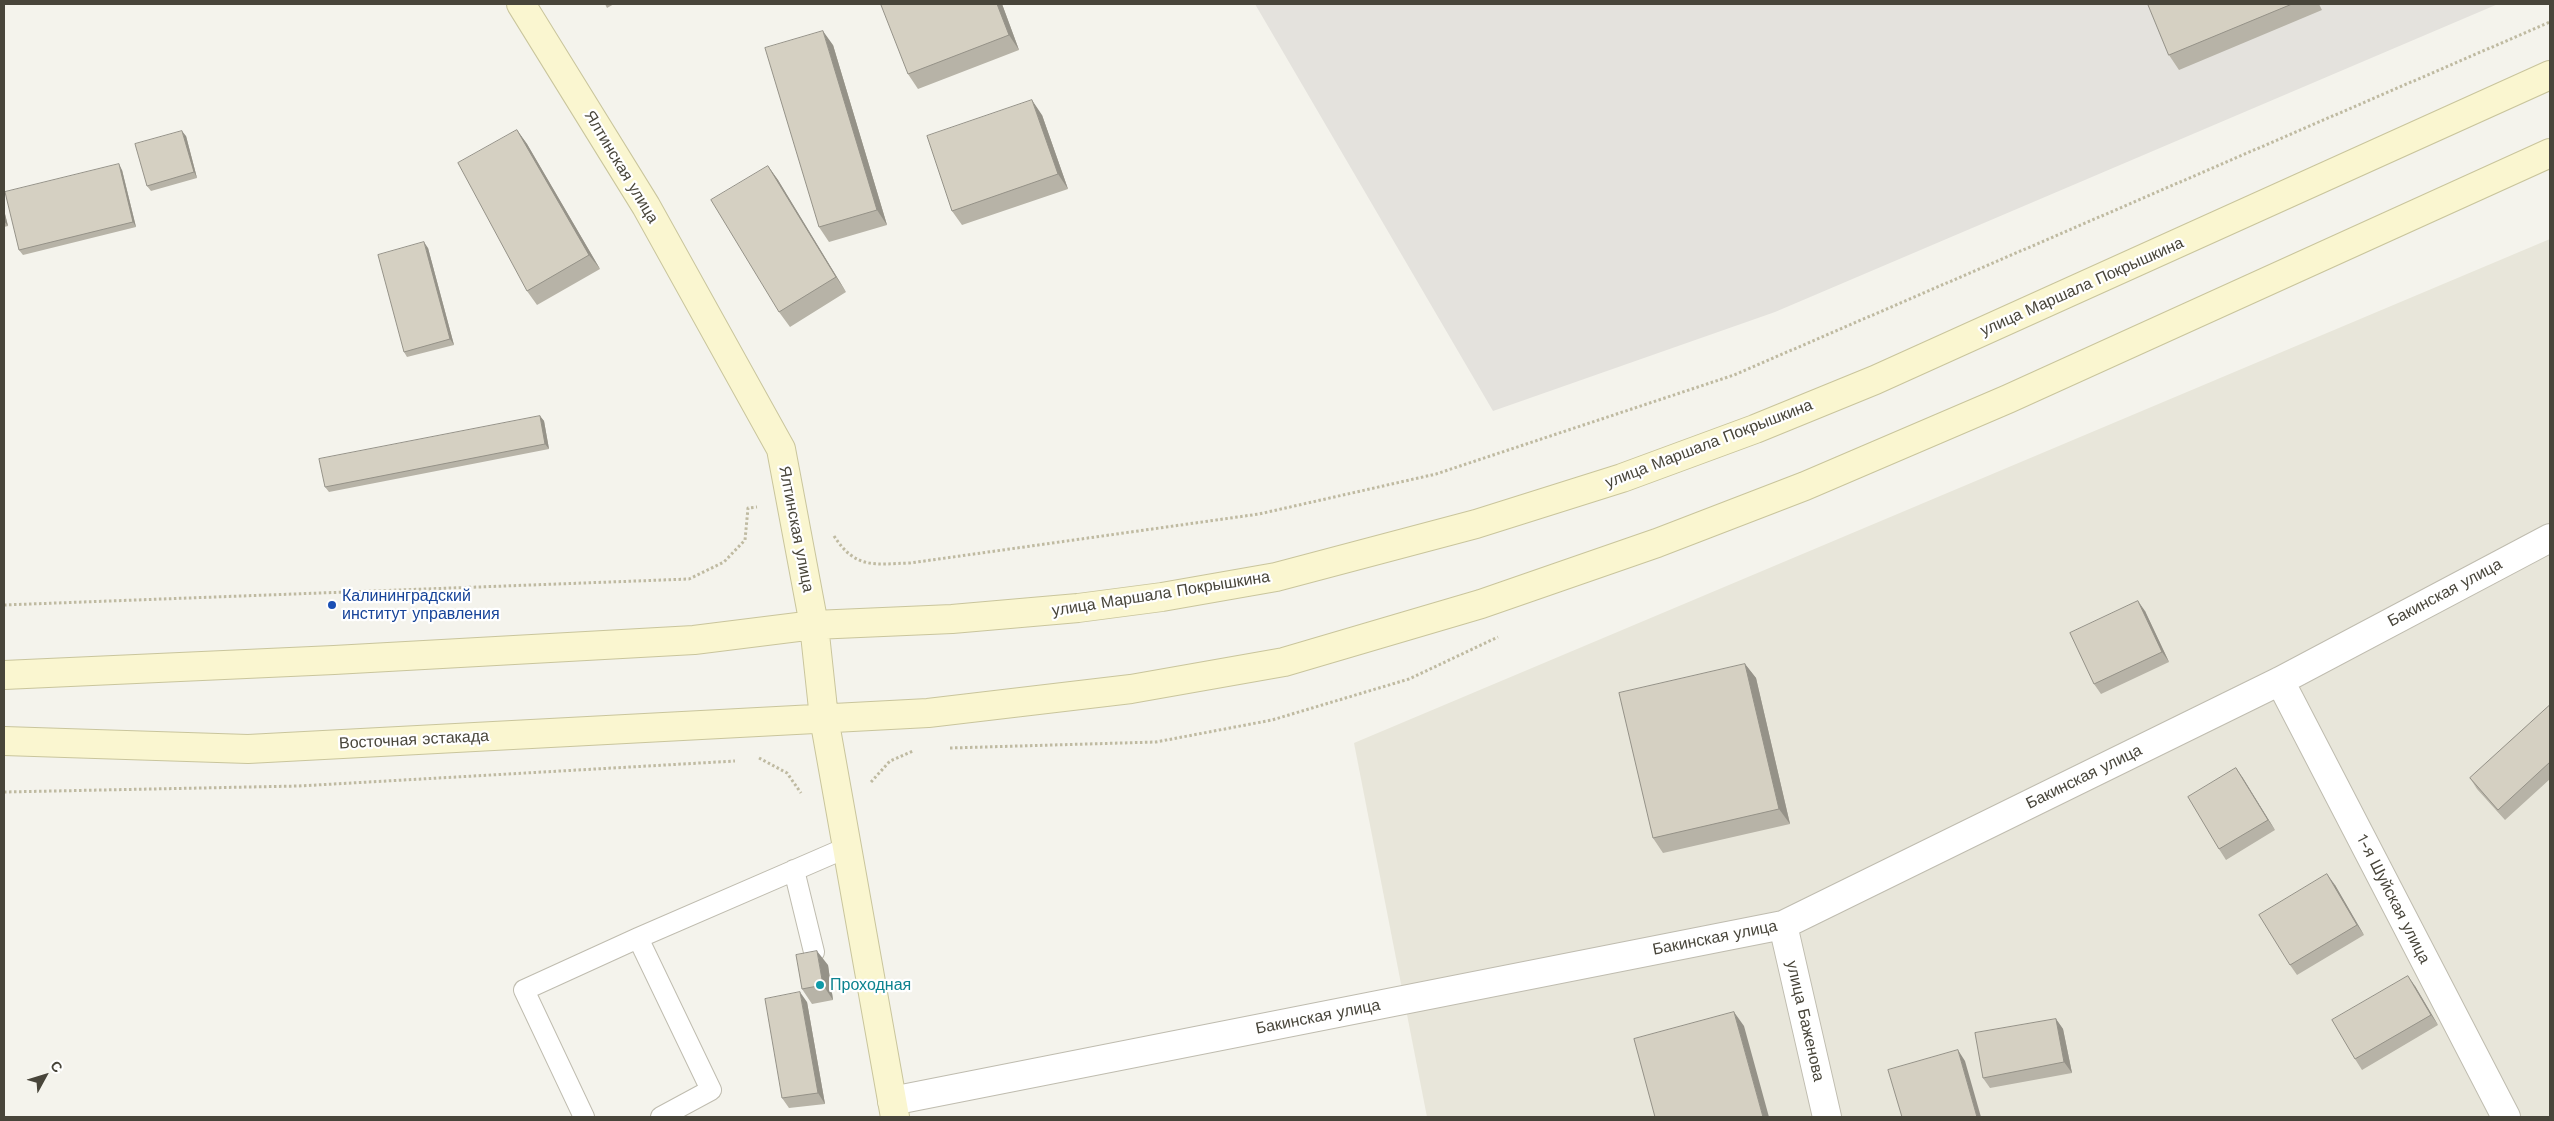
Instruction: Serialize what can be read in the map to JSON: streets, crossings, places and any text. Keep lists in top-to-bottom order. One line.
{"streets":{"main road":["Ялтинская улица","улица Маршала Покрышкина","Восточная эстакада"],"street":["Бакинская улица","1-я Шуйская улица","улица Баженова"]},"crossings":[["Ялтинская улица","улица Маршала Покрышкина"],["Ялтинская улица","Бакинская улица"],["Ялтинская улица","Восточная эстакада"],["Бакинская улица","1-я Шуйская улица"],["Бакинская улица","улица Баженова"]],"places":["Калининградский институт управления","Проходная"],"north":"top right"}
